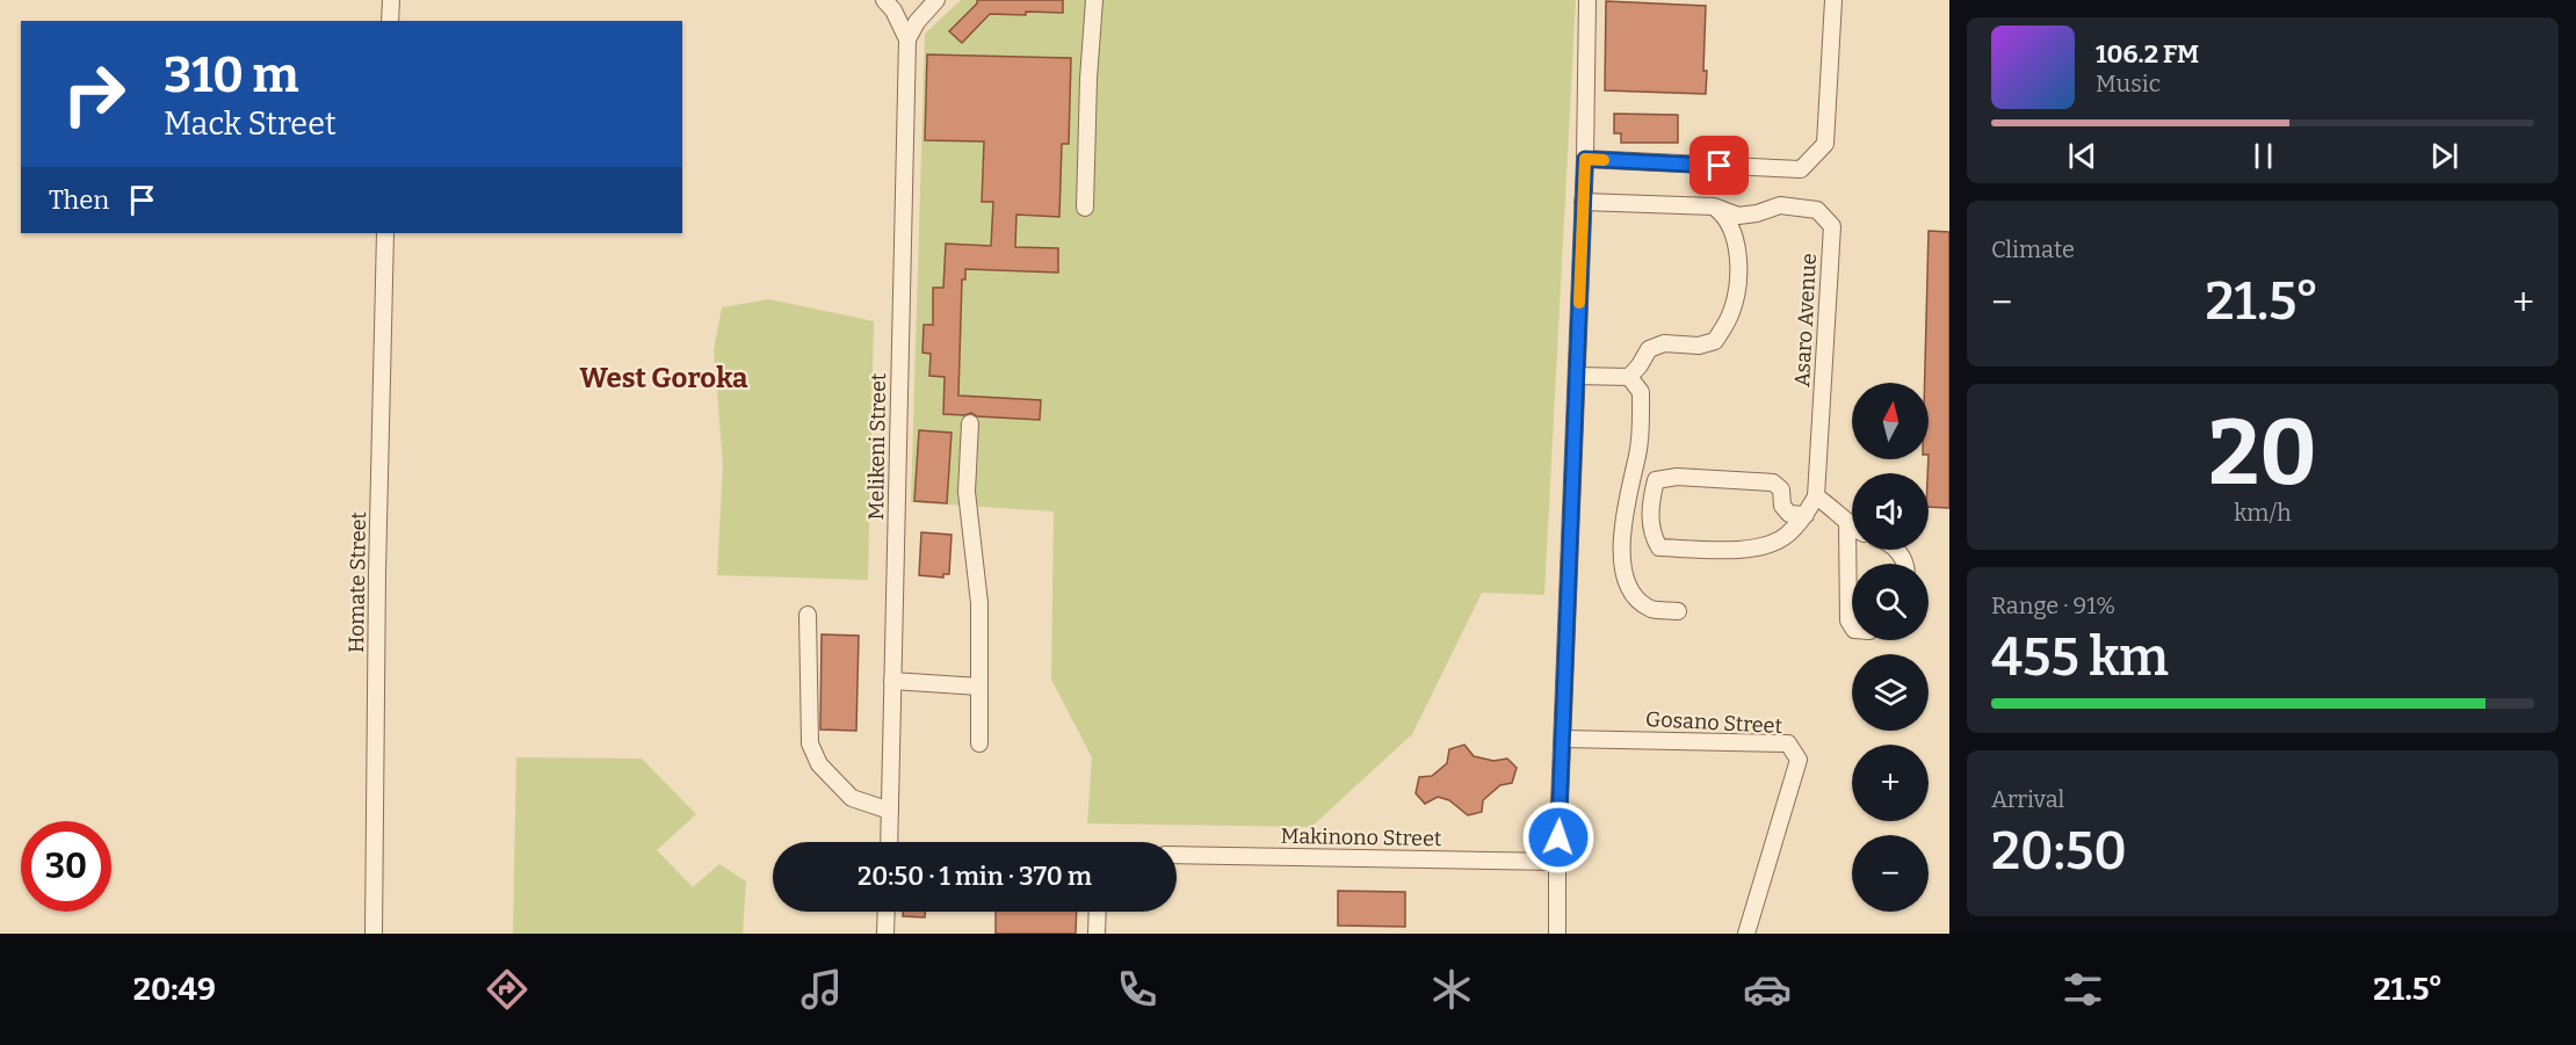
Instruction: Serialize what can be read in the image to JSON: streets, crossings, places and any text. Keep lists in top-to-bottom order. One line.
{"streets":{"street":["Asaro Avenue","Melikeni Street","Homate Street","Gosano Street","Makinono Street"]},"districts":["West Goroka"],"north":"top","page":{"turn":["310 m","Mack Street"],"song":["106.2 FM","Music"],"then":"Then","tile":["Climate",["20","km/h"],["Range · 91%","455 km"],["Arrival","20:50"]],"heat":["−","21.5°","+"],"map_buttons":["+","−"],"limit":"30","trip":"20:50 · 1 min · 370 m","tabs":["20:49","21.5°"]}}
